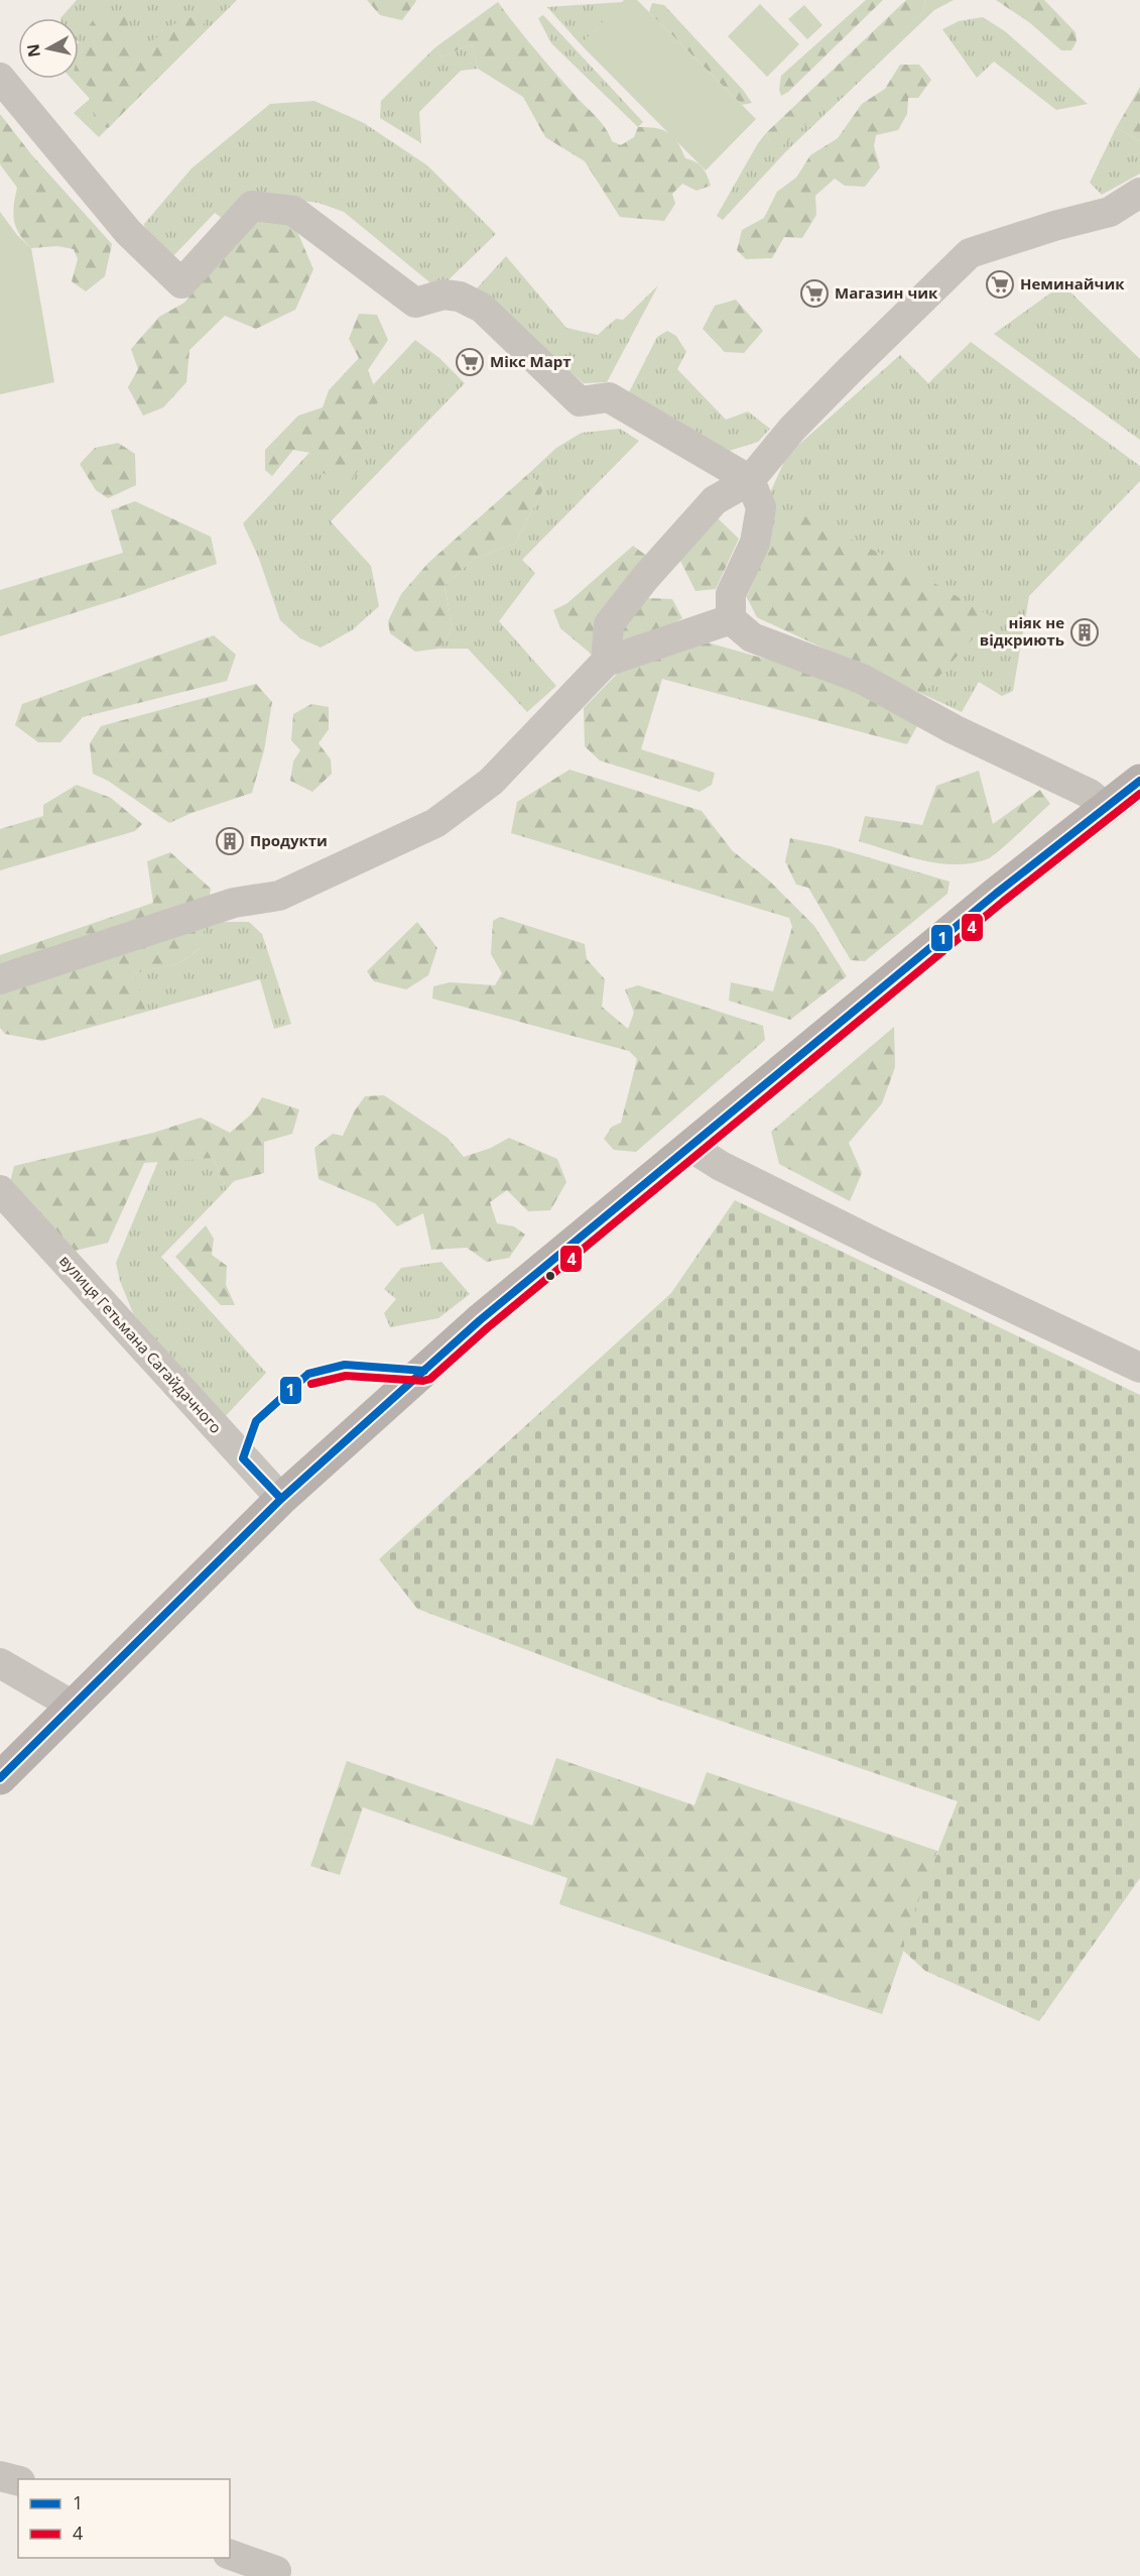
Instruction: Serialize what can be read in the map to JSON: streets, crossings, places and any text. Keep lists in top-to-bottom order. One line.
{"streets":{"street":["вулиця Гетьмана Сагайдачного"]},"places":{"supermarket":["Неминайчик","Магазин чик","Мікс Март"],"building":["ніяк не відкриють","Продукти"]},"lines":["transit line 1","transit line 4"],"legend":["1","4"],"north":"left"}
